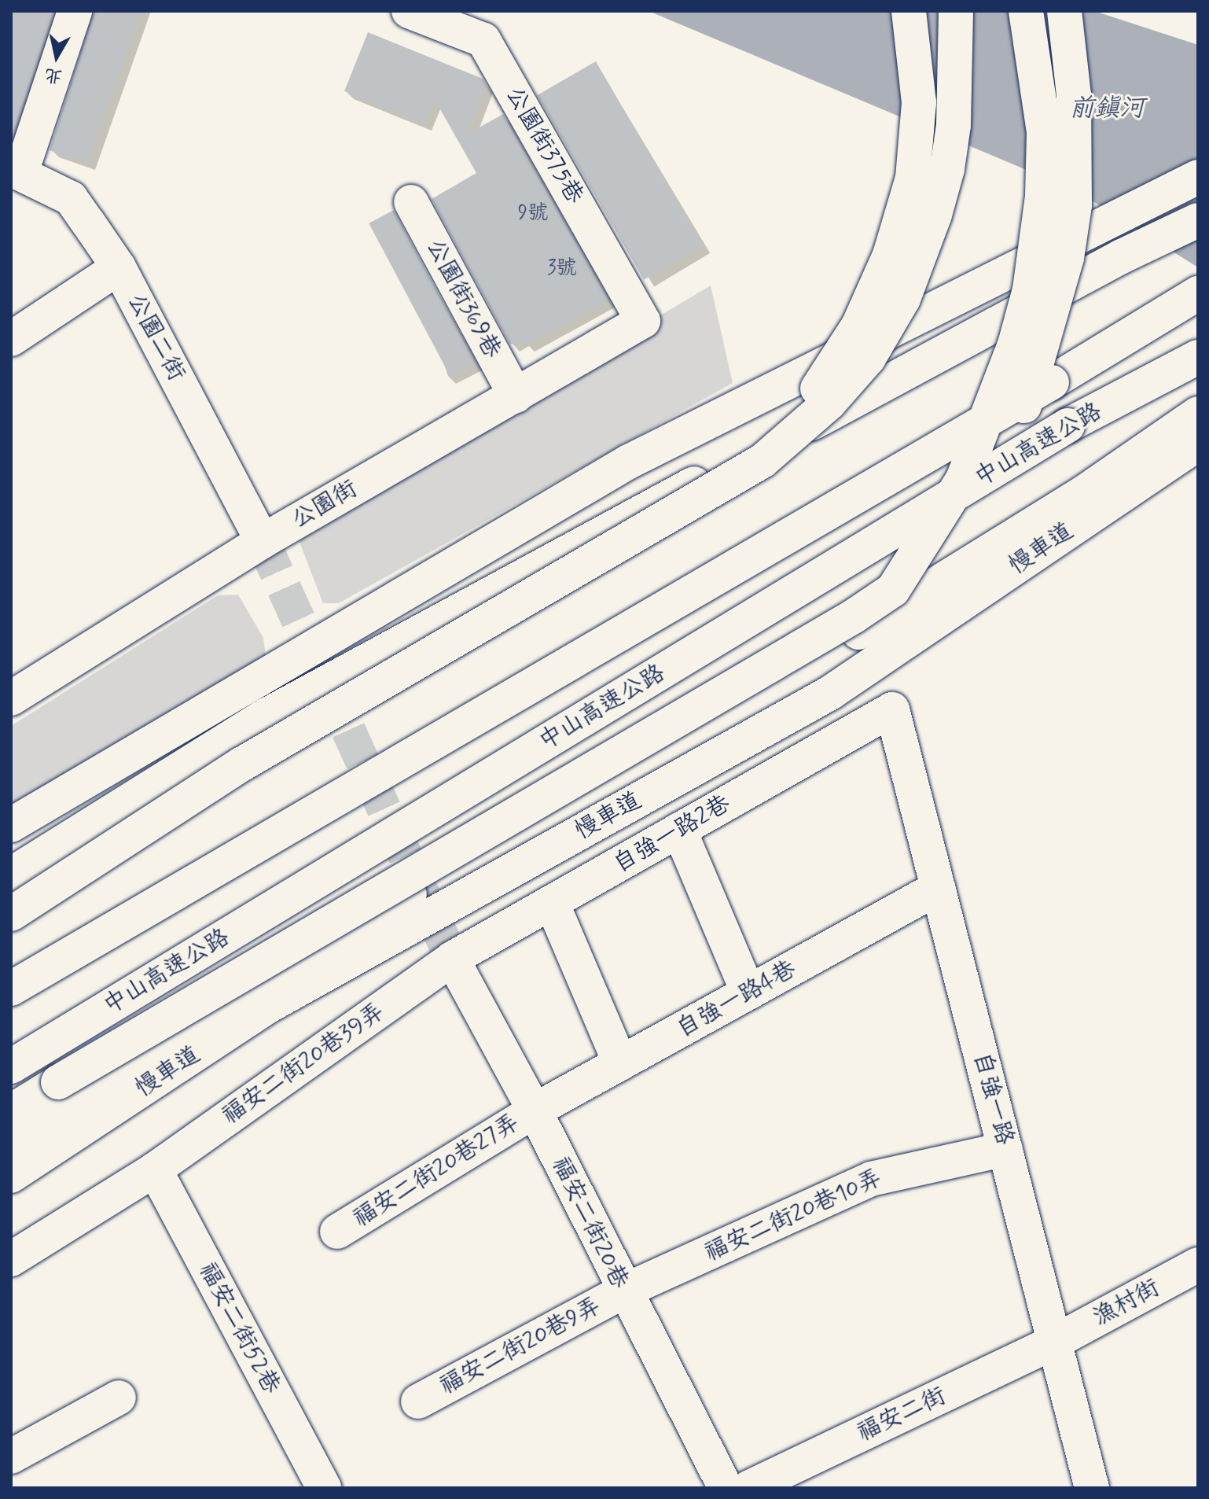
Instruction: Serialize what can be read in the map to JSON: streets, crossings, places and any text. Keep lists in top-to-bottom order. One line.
{"streets":{"main road":["公園街375巷","公園街369巷","公園二街","中山高速公路","公園街","慢車道","自強一路2巷","自強一路4巷","福安二街20巷39弄","自強一路","福安二街20巷27弄","福安二街20巷10弄","福安二街20巷","漁村街","福安二街52巷","福安二街20巷9弄","福安二街"]},"crossings":[["公園街375巷","公園街"],["公園街369巷","公園街"],["公園二街","公園街"],["自強一路2巷","福安二街20巷39弄"],["自強一路2巷","自強一路"],["自強一路2巷","福安二街20巷"],["自強一路4巷","自強一路"],["自強一路4巷","福安二街20巷27弄"],["自強一路4巷","福安二街20巷"],["福安二街20巷39弄","福安二街20巷"],["福安二街20巷39弄","福安二街52巷"],["自強一路","福安二街20巷10弄"],["自強一路","漁村街"],["自強一路","福安二街"],["福安二街20巷27弄","福安二街20巷"],["福安二街20巷10弄","福安二街20巷"],["福安二街20巷10弄","福安二街20巷9弄"],["福安二街20巷","福安二街20巷9弄"],["漁村街","福安二街"]],"water":["前鎮河"],"house_numbers":["9號","3號"],"north":"bottom"}
